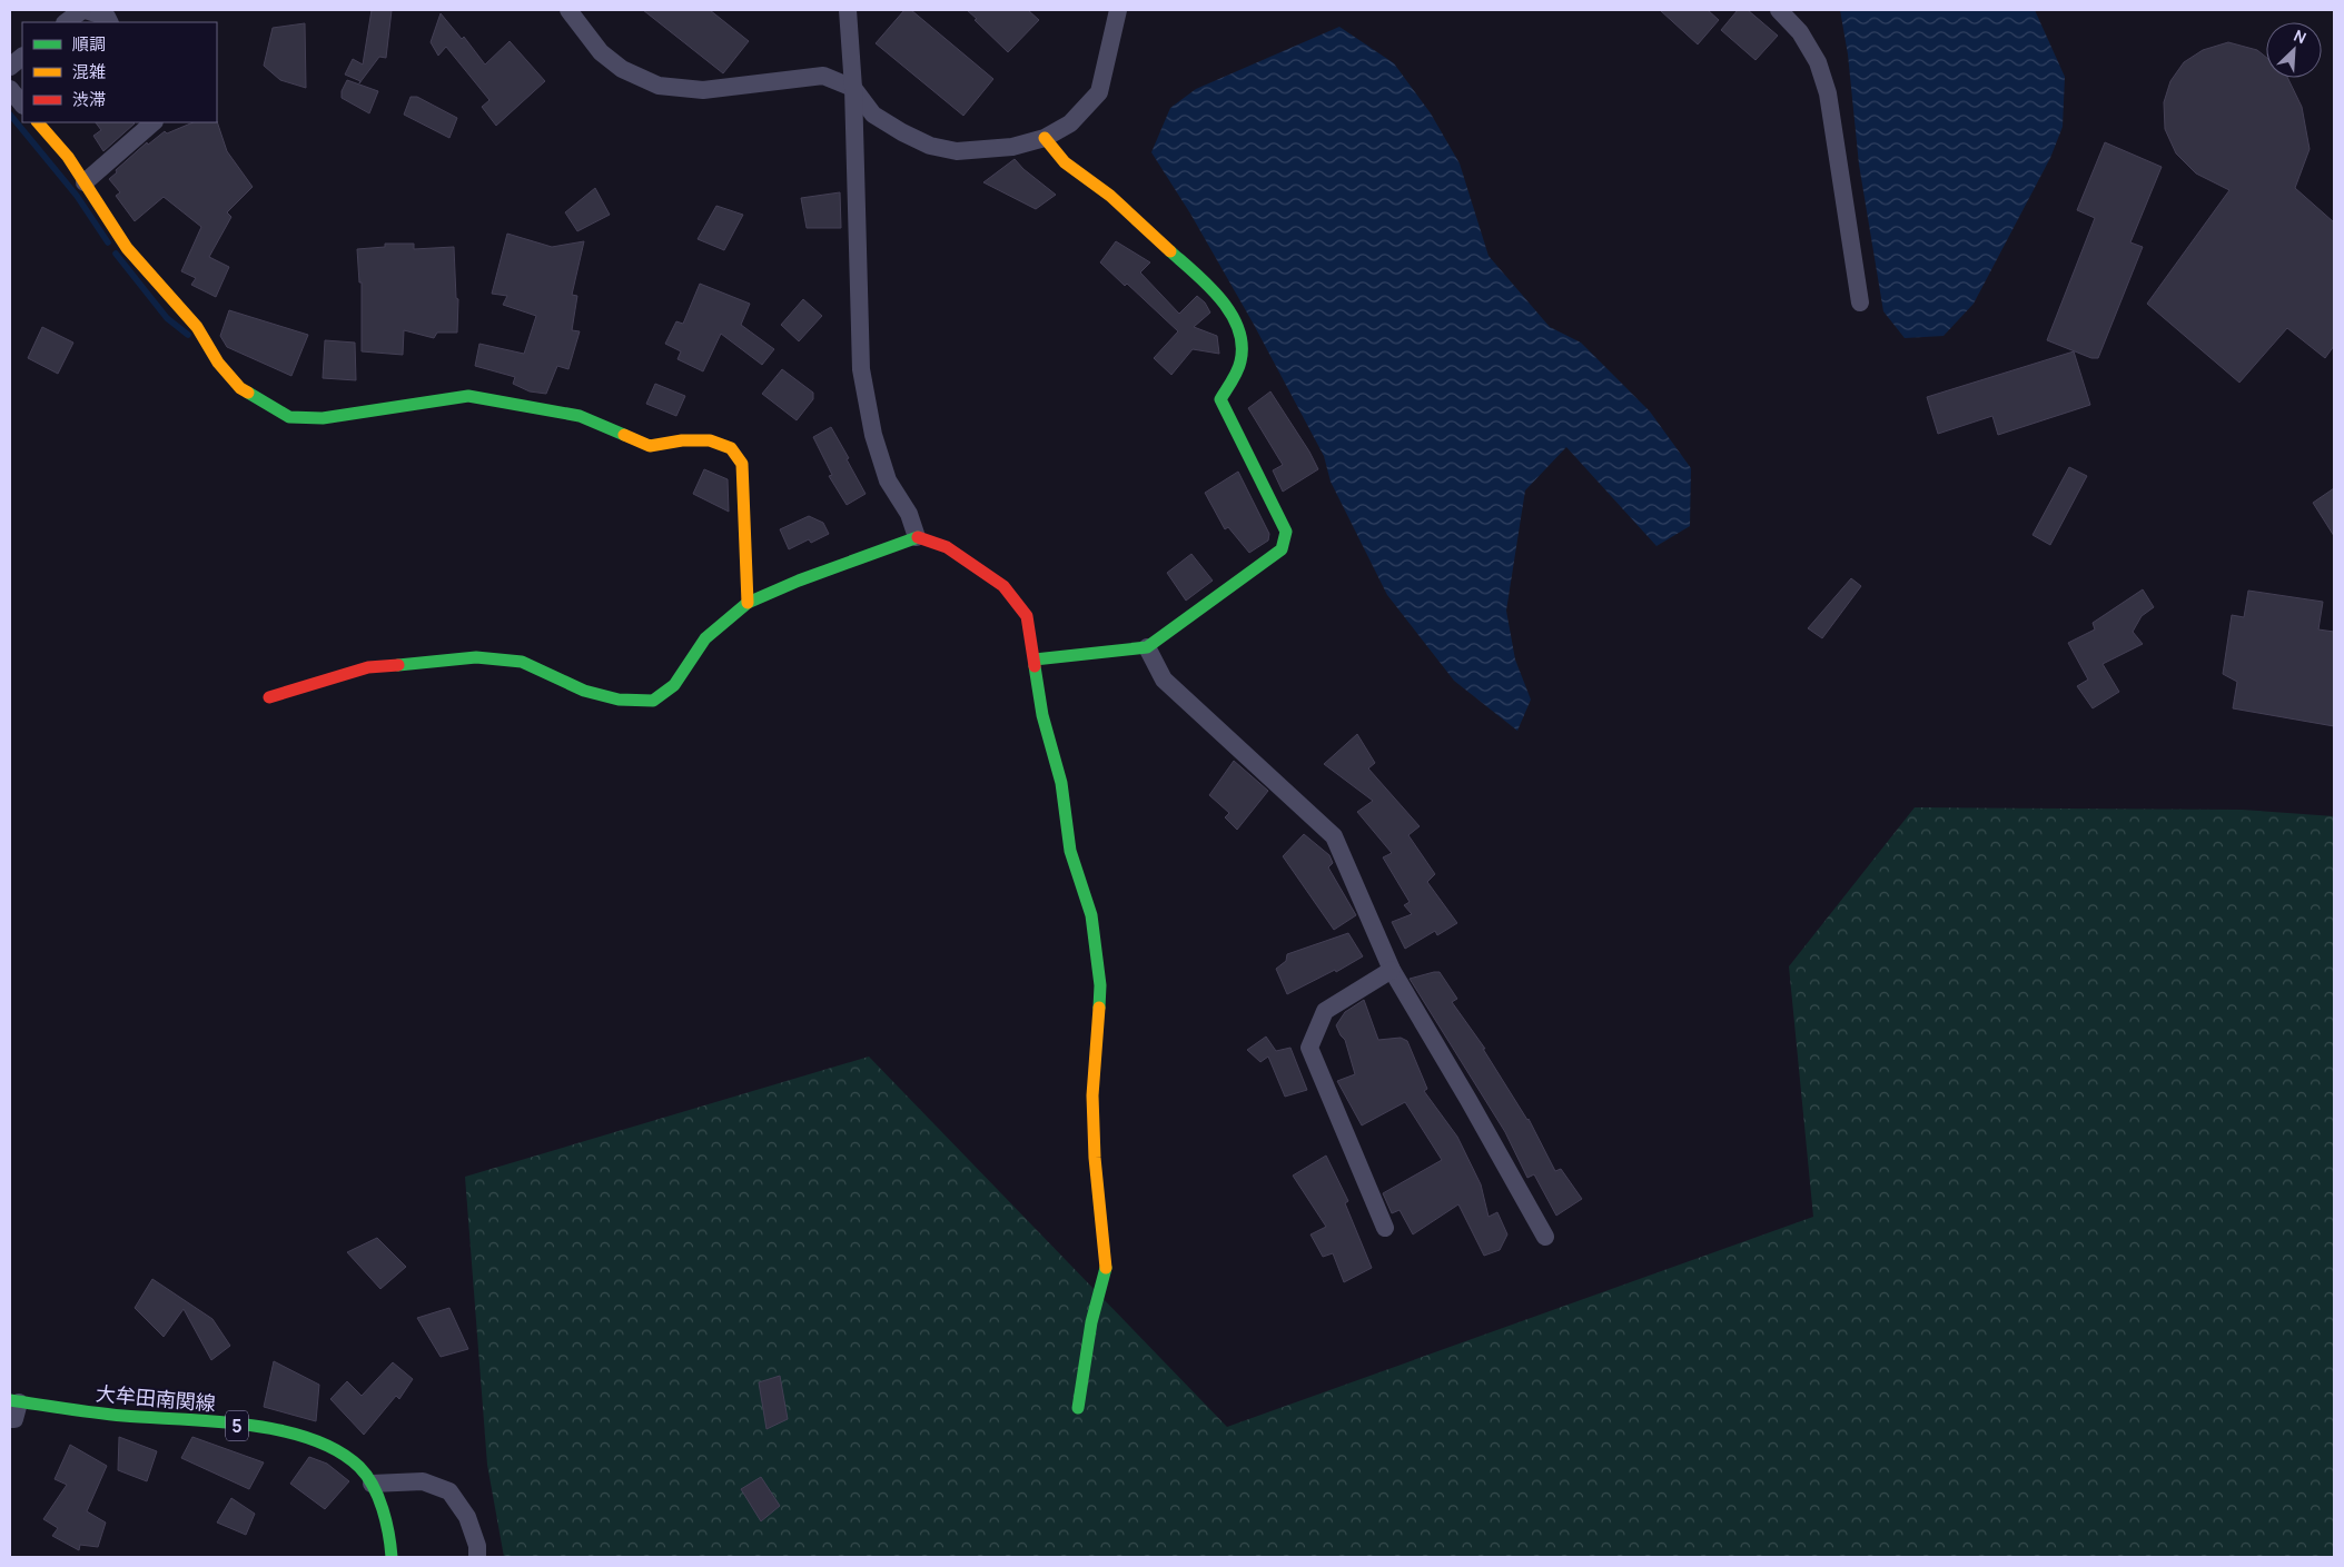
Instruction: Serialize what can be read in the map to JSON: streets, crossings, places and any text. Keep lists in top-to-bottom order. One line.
{"streets":{"street":["大牟田南関線","5"]},"legend":["順調","混雑","渋滞"],"north":"top right"}
